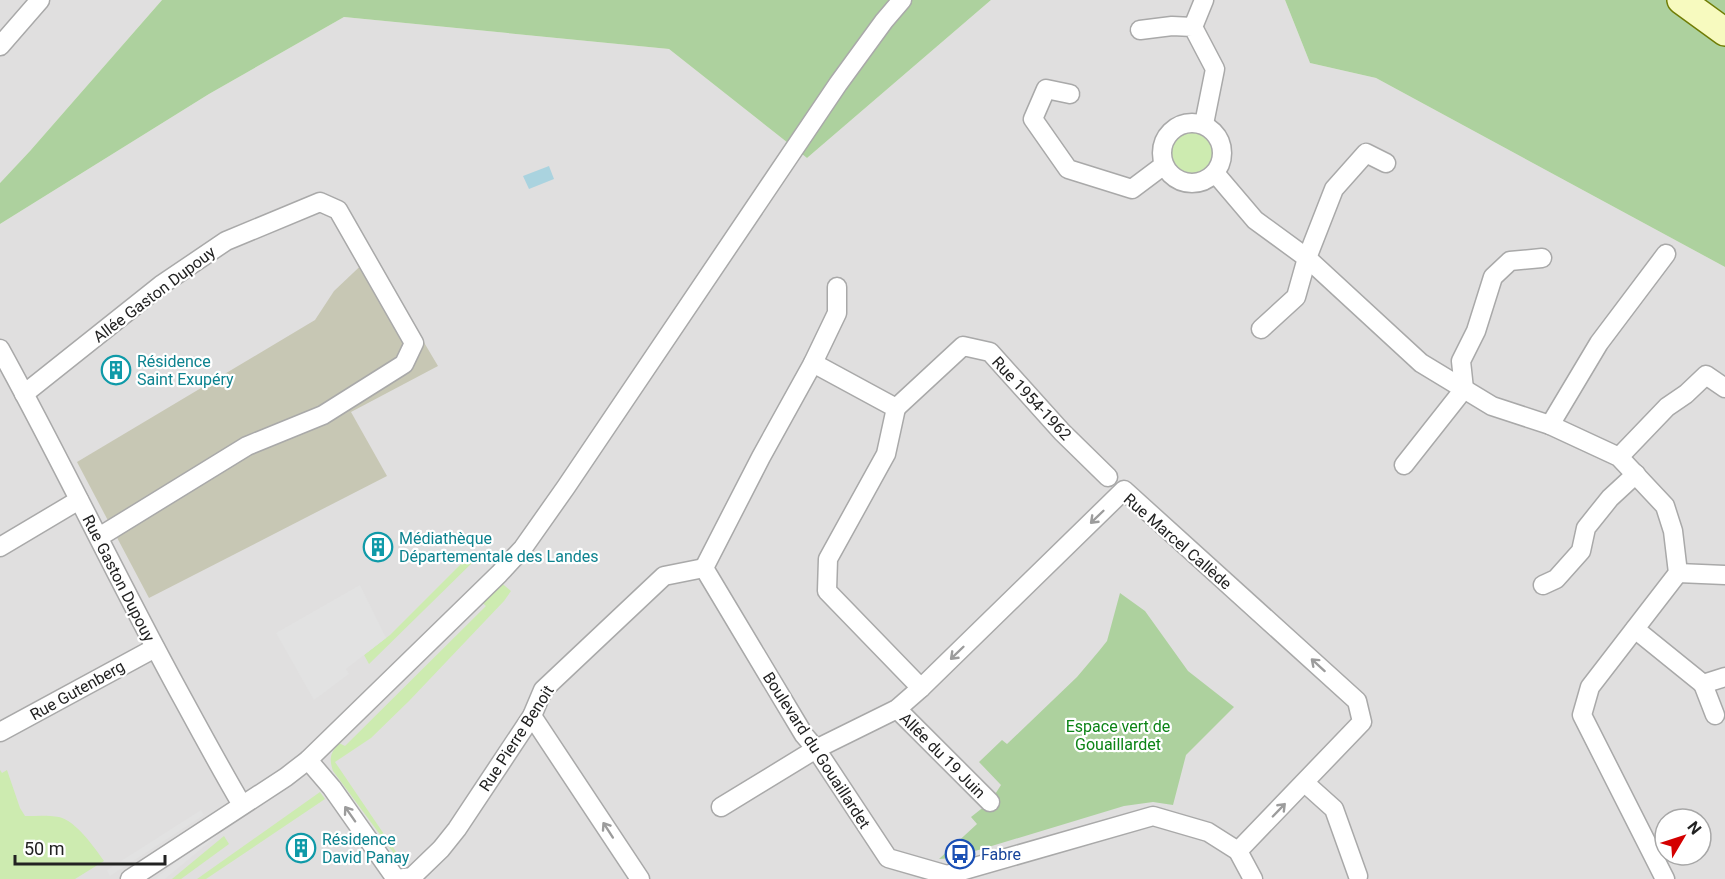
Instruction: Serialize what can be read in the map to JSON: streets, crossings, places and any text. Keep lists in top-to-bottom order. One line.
{"streets":{"street":["Allée Gaston Dupouy","Rue 1954-1962","Rue Marcel Callède","Rue Gaston Dupouy","Rue Gutenberg","Rue Pierre Benoit","Boulevard du Gouaillardet","Allée du 19 Juin"]},"crossings":[["Allée Gaston Dupouy","Rue Gaston Dupouy"],["Rue Marcel Callède","Boulevard du Gouaillardet"],["Rue Marcel Callède","Allée du 19 Juin"],["Rue Gaston Dupouy","Rue Gutenberg"],["Rue Pierre Benoit","Boulevard du Gouaillardet"]],"parks":["Espace vert de Gouaillardet"],"places":{"building":["Résidence Saint Exupéry","Médiathèque Départementale des Landes","Résidence David Panay"],"bus stop":["Fabre"]},"scale_bar":"50 m","north":"top right"}
